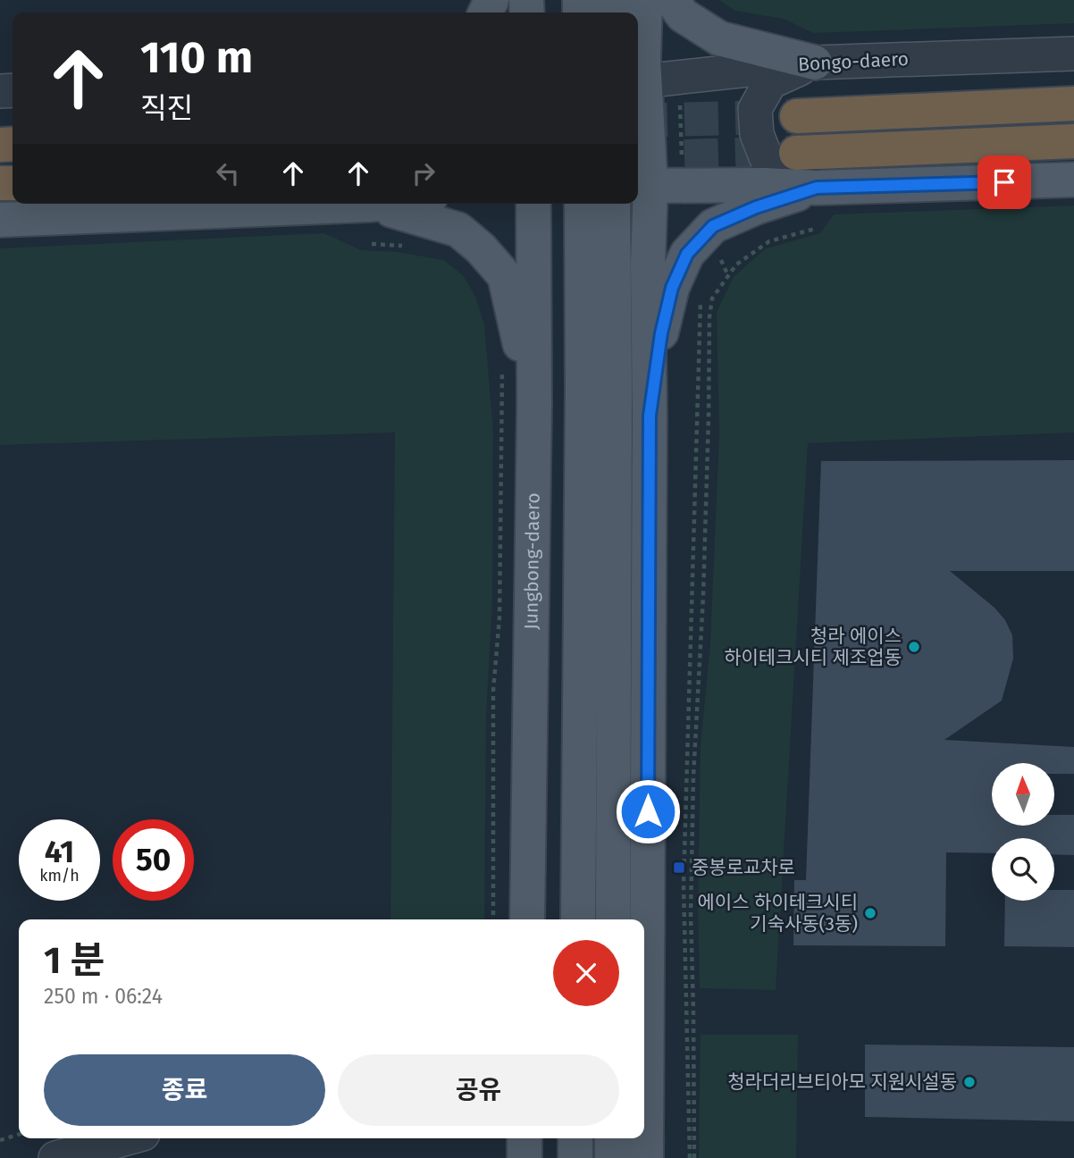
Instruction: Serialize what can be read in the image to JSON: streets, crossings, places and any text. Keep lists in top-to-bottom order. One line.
{"streets":{"main road":["Jungbong-daero"],"street":["Bongo-daero"]},"places":{"other":["청라 에이스 하이테크시티 제조업동","에이스 하이테크시티 기숙사동(3동)","청라더리브티아모 지원시설동"],"transit":["중봉로교차로"]},"north":"top","page":{"turn":["110 m","직진"],"speed":"41 km/h","limit":"50","heading":["1 분","250 m · 06:24"],"buttons":["종료","공유"]}}
